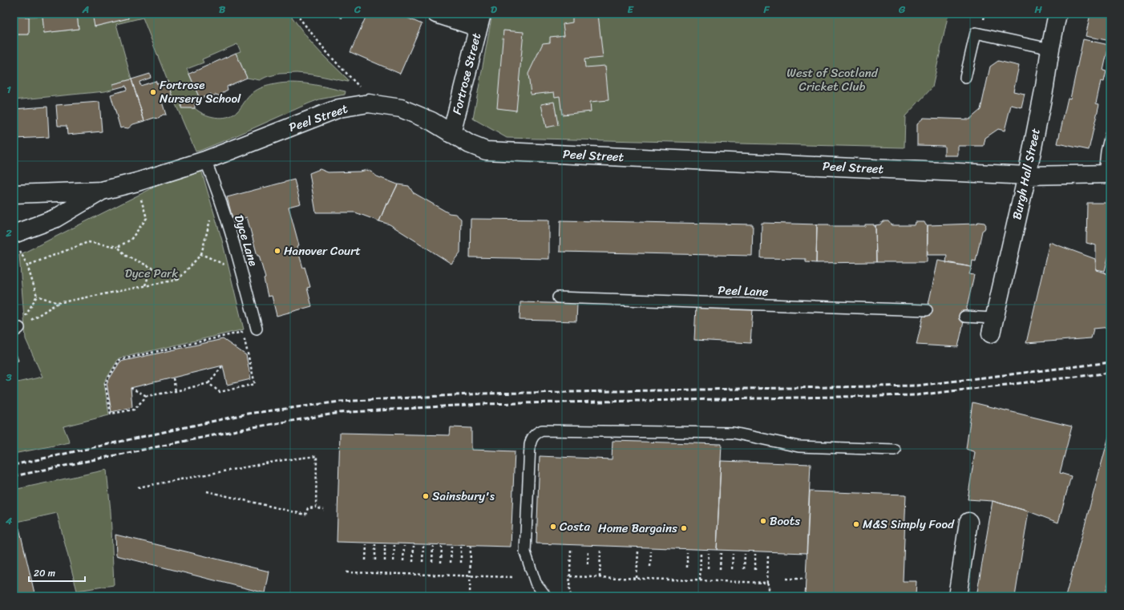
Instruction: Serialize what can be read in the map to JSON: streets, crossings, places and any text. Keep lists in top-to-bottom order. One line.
{"streets":{"street":["Fortrose Street","Peel Street","Burgh Hall Street"],"lane":["Dyce Lane","Peel Lane"]},"crossings":[["Fortrose Street","Peel Street"],["Peel Street","Burgh Hall Street"],["Peel Street","Dyce Lane"]],"parks":["West of Scotland Cricket Club","Dyce Park"],"places":["Fortrose Nursery School","Hanover Court","Sainsbury's","Boots","M&S Simply Food","Costa","Home Bargains"],"scale_bar":"20 m","grid":{"columns":["A","B","C","D","E","F","G","H"],"rows":["1","2","3","4"]}}
